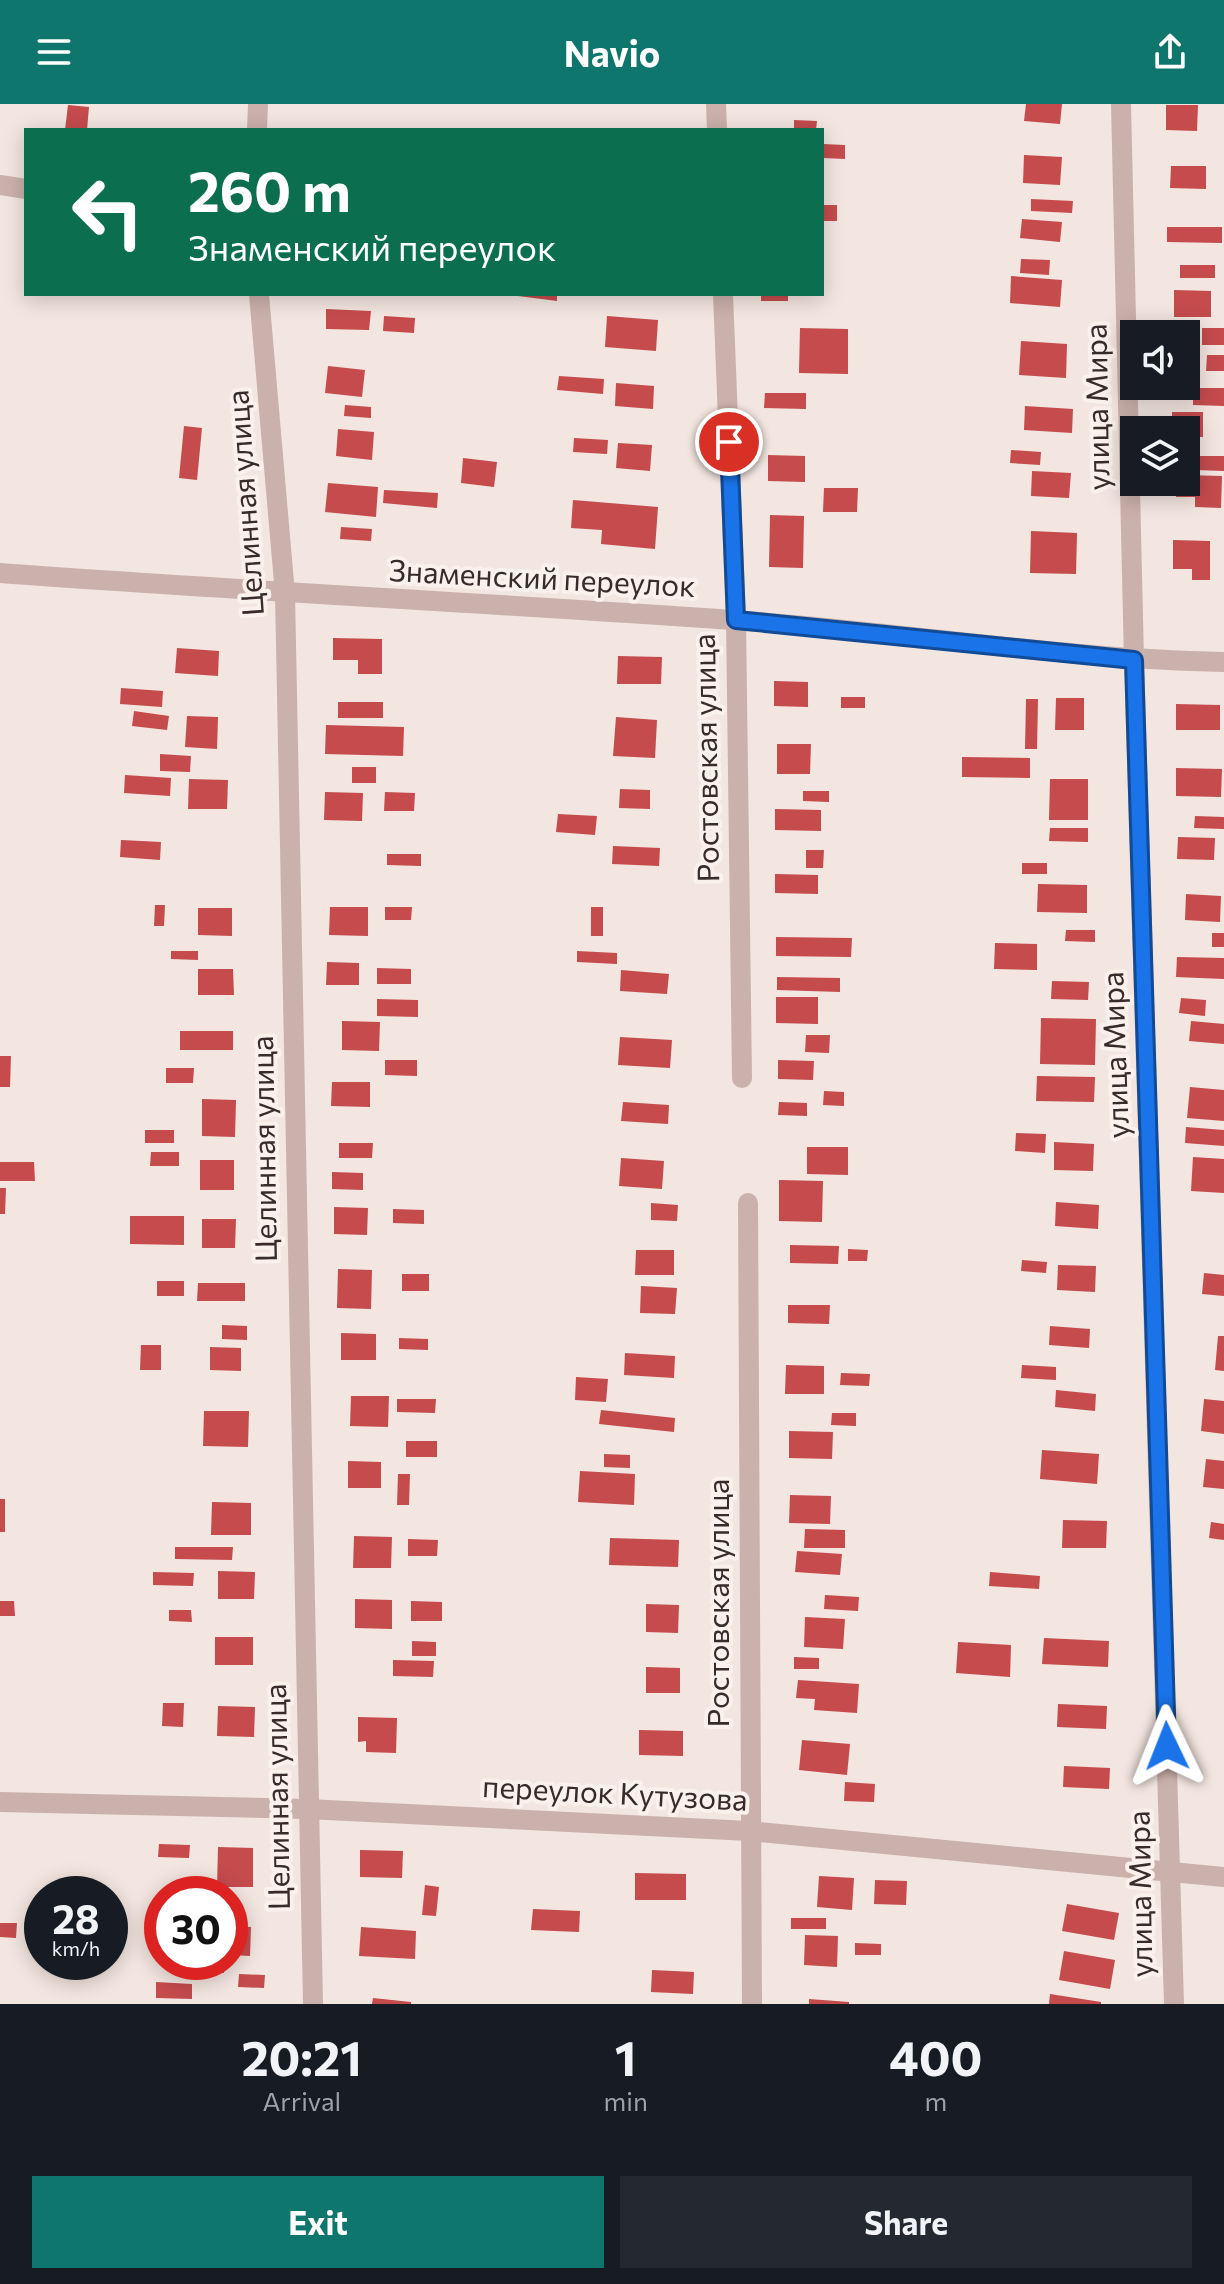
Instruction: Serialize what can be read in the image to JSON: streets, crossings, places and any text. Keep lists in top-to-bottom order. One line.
{"streets":{"street":["улица Мира","Целинная улица","Знаменский переулок","Ростовская улица","переулок Кутузова"]},"crossings":[["улица Мира","Знаменский переулок"],["улица Мира","переулок Кутузова"],["Целинная улица","Знаменский переулок"],["Целинная улица","переулок Кутузова"],["Знаменский переулок","Ростовская улица"],["Ростовская улица","переулок Кутузова"]],"page":{"header":"Navio","turn":["260 m","Знаменский переулок"],"speed":"28 km/h","limit":"30","eta":["20:21","Arrival","1","min","400","m"],"buttons":["Exit","Share"]}}
